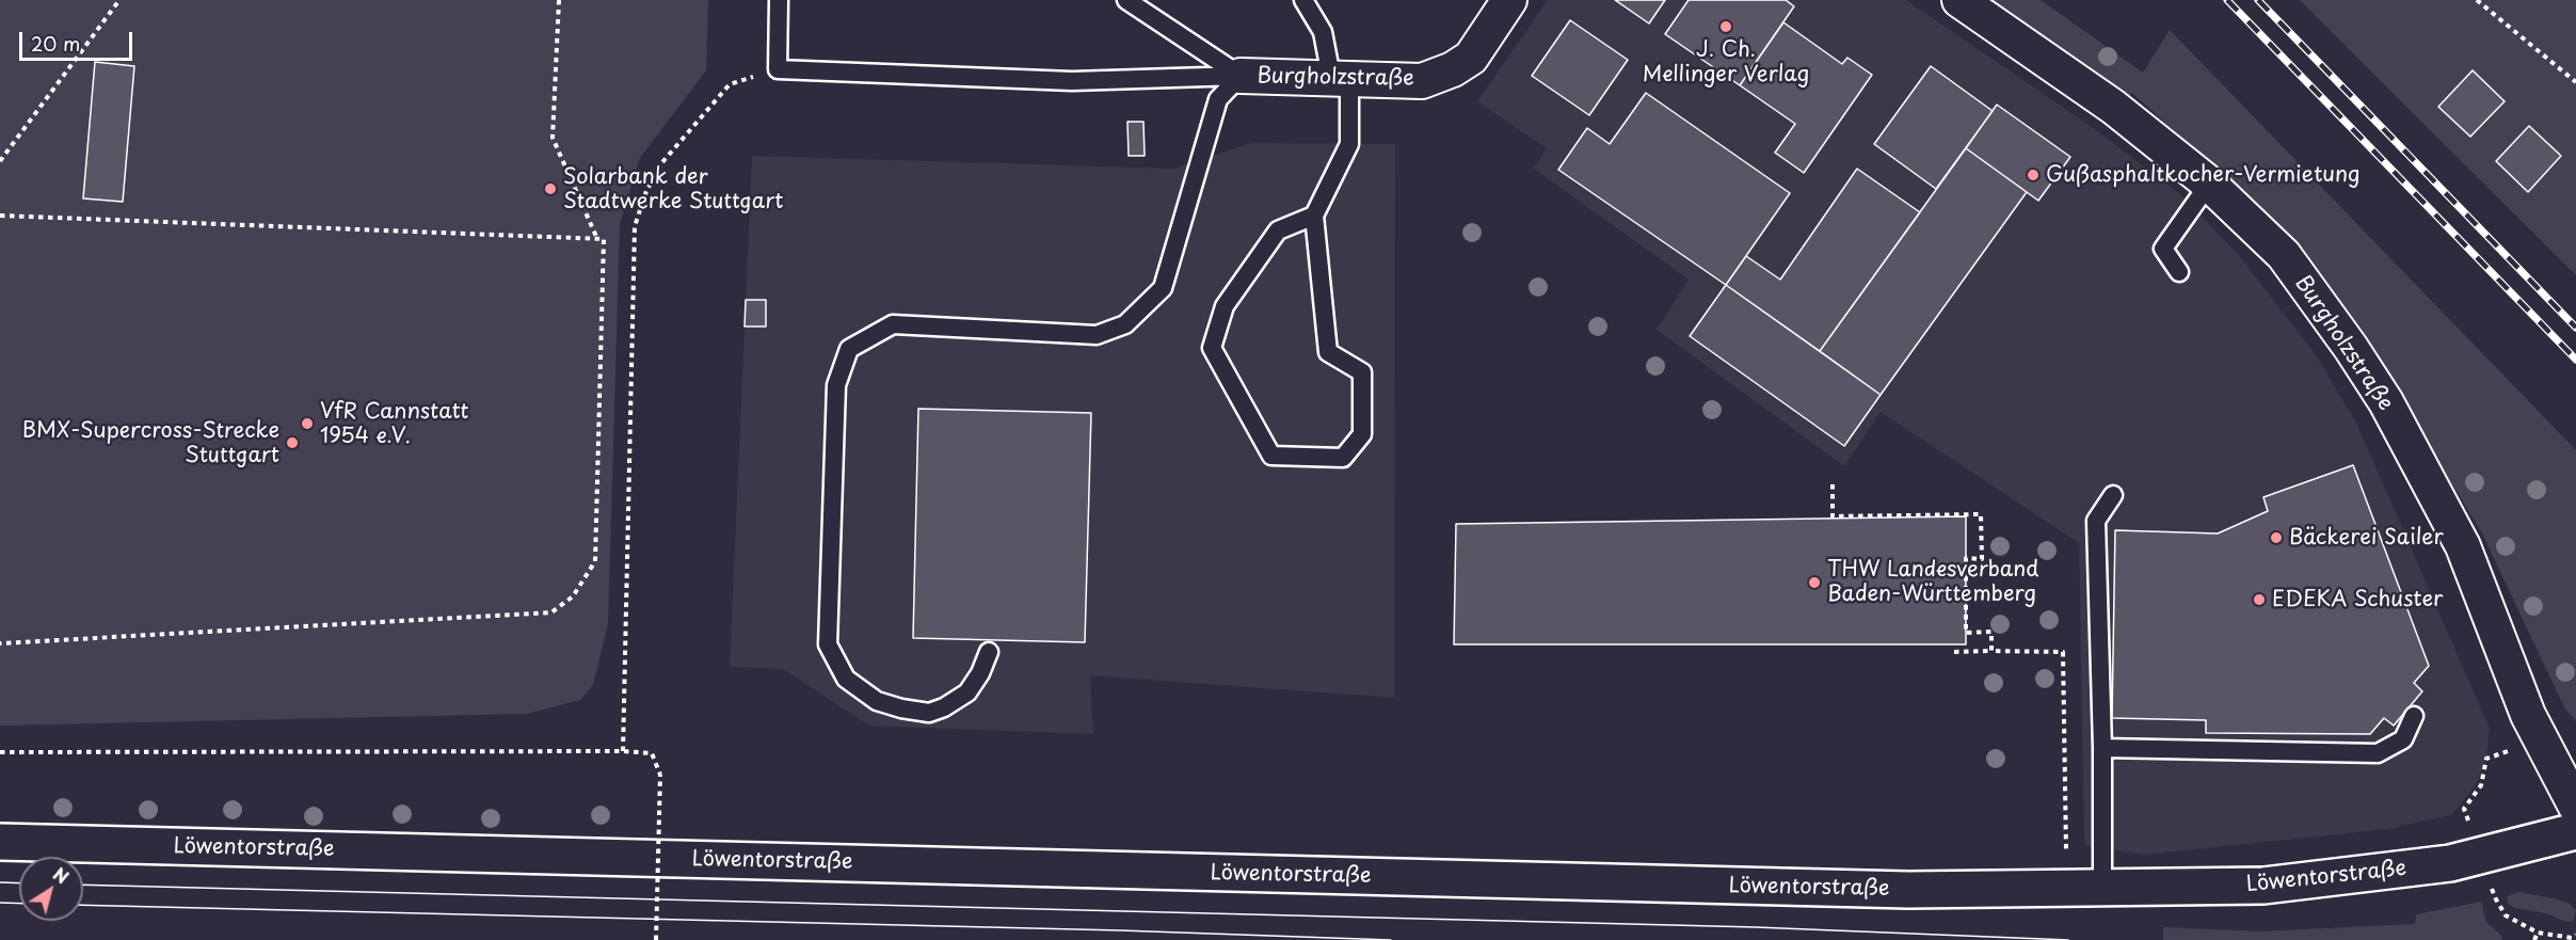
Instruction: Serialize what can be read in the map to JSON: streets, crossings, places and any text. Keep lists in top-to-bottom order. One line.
{"streets":{"main road":["Löwentorstraße"],"street":["Burgholzstraße"]},"places":["J. Ch. Mellinger Verlag","Gußasphaltkocher-Vermietung","Solarbank der Stadtwerke Stuttgart","VfR Cannstatt 1954 e.V.","BMX-Supercross-Strecke Stuttgart","Bäckerei Sailer","THW Landesverband Baden-Württemberg","EDEKA Schuster"],"scale_bar":"20 m","north":"top right"}
